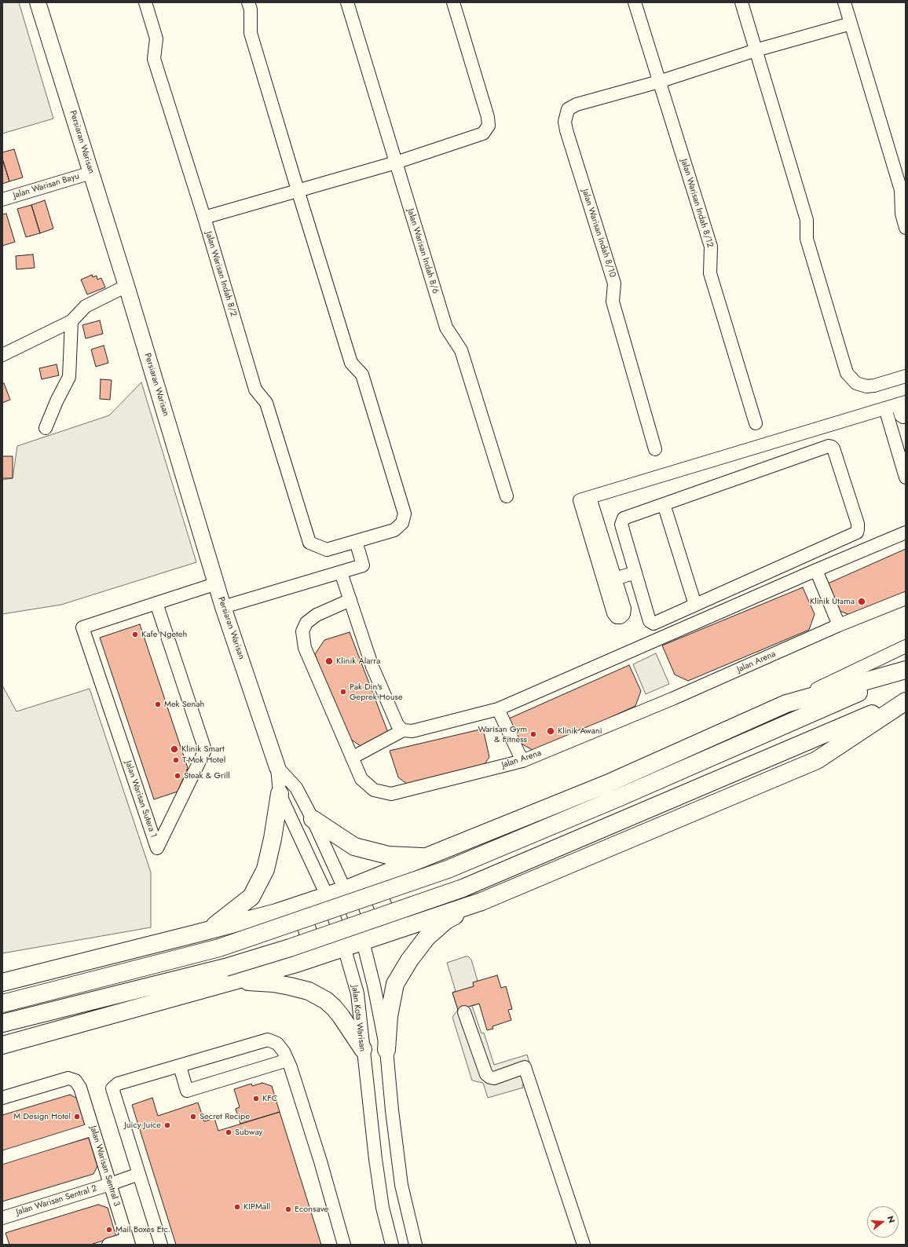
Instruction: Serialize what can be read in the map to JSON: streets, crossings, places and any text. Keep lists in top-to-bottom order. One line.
{"streets":{"main road":["Persiaran Warisan"],"street":["Jalan Warisan Bayu","Jalan Warisan Indah 8/12","Jalan Warisan Indah 8/10","Jalan Warisan Indah 8/6","Jalan Warisan Indah 8/2","Jalan Arena","Jalan Warisan Sutera 1","Jalan Kota Warisan","Jalan Warisan Sentral 3","Jalan Warisan Sentral 2"]},"crossings":[["Persiaran Warisan","Jalan Warisan Bayu"],["Persiaran Warisan","Jalan Warisan Sutera 1"],["Persiaran Warisan","Jalan Kota Warisan"],["Jalan Warisan Indah 8/12","Jalan Warisan Indah 8/10"],["Jalan Warisan Sentral 3","Jalan Warisan Sentral 2"]],"places":["Klinik Utama","Kafe Ngeteh","Klinik Alarra","Pak Din's Geprek House","Mek Senah","Klinik Awani","Warisan Gym & Fitness","Klinik Smart","T-Mok Hotel","Steak & Grill","KFC","M Design Hotel","Secret Recipe","Juicy Juice","Subway","KIPMall","Econsave","Mail Boxes Etc."],"north":"right"}
